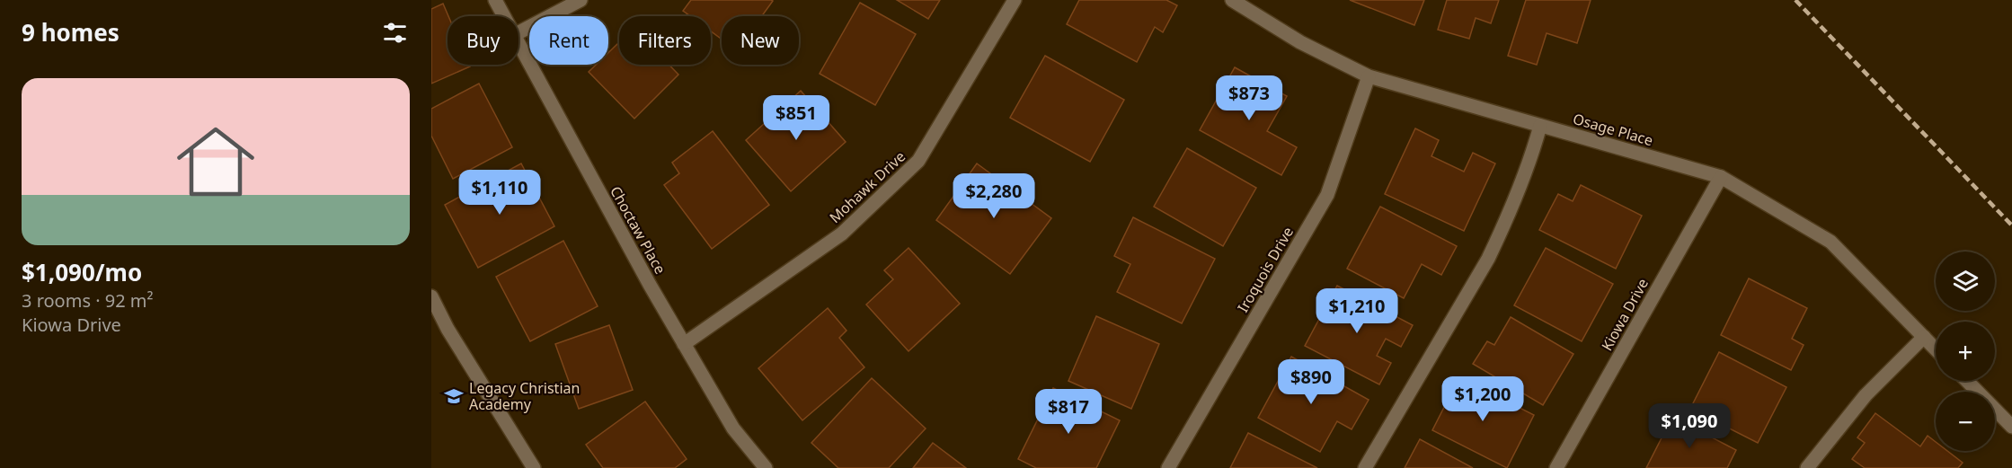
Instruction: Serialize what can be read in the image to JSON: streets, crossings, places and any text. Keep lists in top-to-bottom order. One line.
{"streets":{"street":["Osage Place","Mohawk Drive","Choctaw Place","Iroquois Drive","Kiowa Drive"]},"crossings":[["Osage Place","Iroquois Drive"],["Osage Place","Kiowa Drive"],["Mohawk Drive","Choctaw Place"]],"places":{"school or university":["Legacy Christian Academy"]},"page":{"heading":"9 homes","chip":["Buy","Rent","Filters","New"],"list":[{"name":"$1,090/mo","note":"3 rooms · 92 m² · Kiowa Drive"}],"price":["$873","$851","$1,110","$2,280","$1,210","$890","$1,200","$817","$1,090"],"map_buttons":["+","−"]}}
